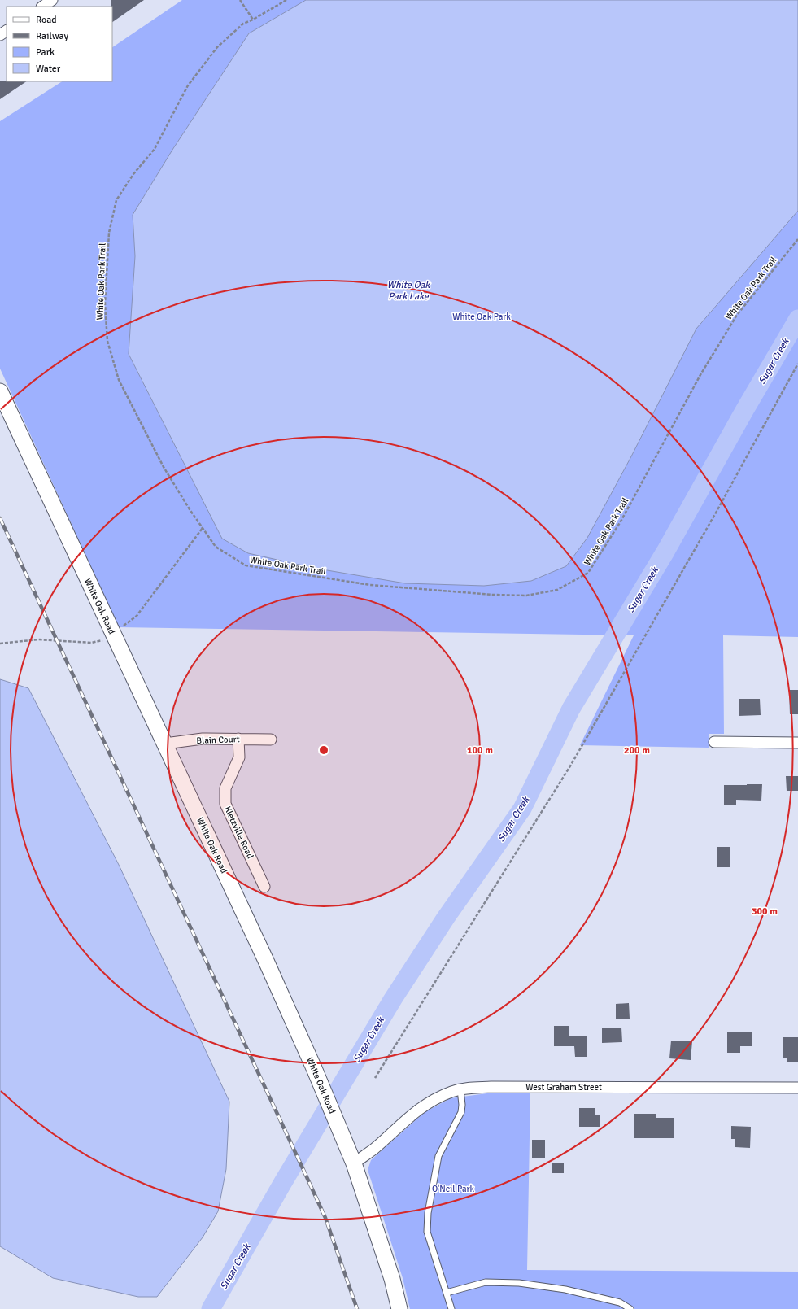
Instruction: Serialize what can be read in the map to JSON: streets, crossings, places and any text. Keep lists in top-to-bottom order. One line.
{"streets":{"street":["White Oak Road","Blain Court","Kletzville Road","West Graham Street"],"path":["White Oak Park Trail"]},"crossings":[["White Oak Road","Blain Court"],["White Oak Road","West Graham Street"],["Blain Court","Kletzville Road"]],"water":["White Oak Park Lake","Sugar Creek"],"parks":["White Oak Park","O'Neil Park"],"legend":["Road","Railway","Park","Water"],"rings":["100 m","200 m","300 m"]}
